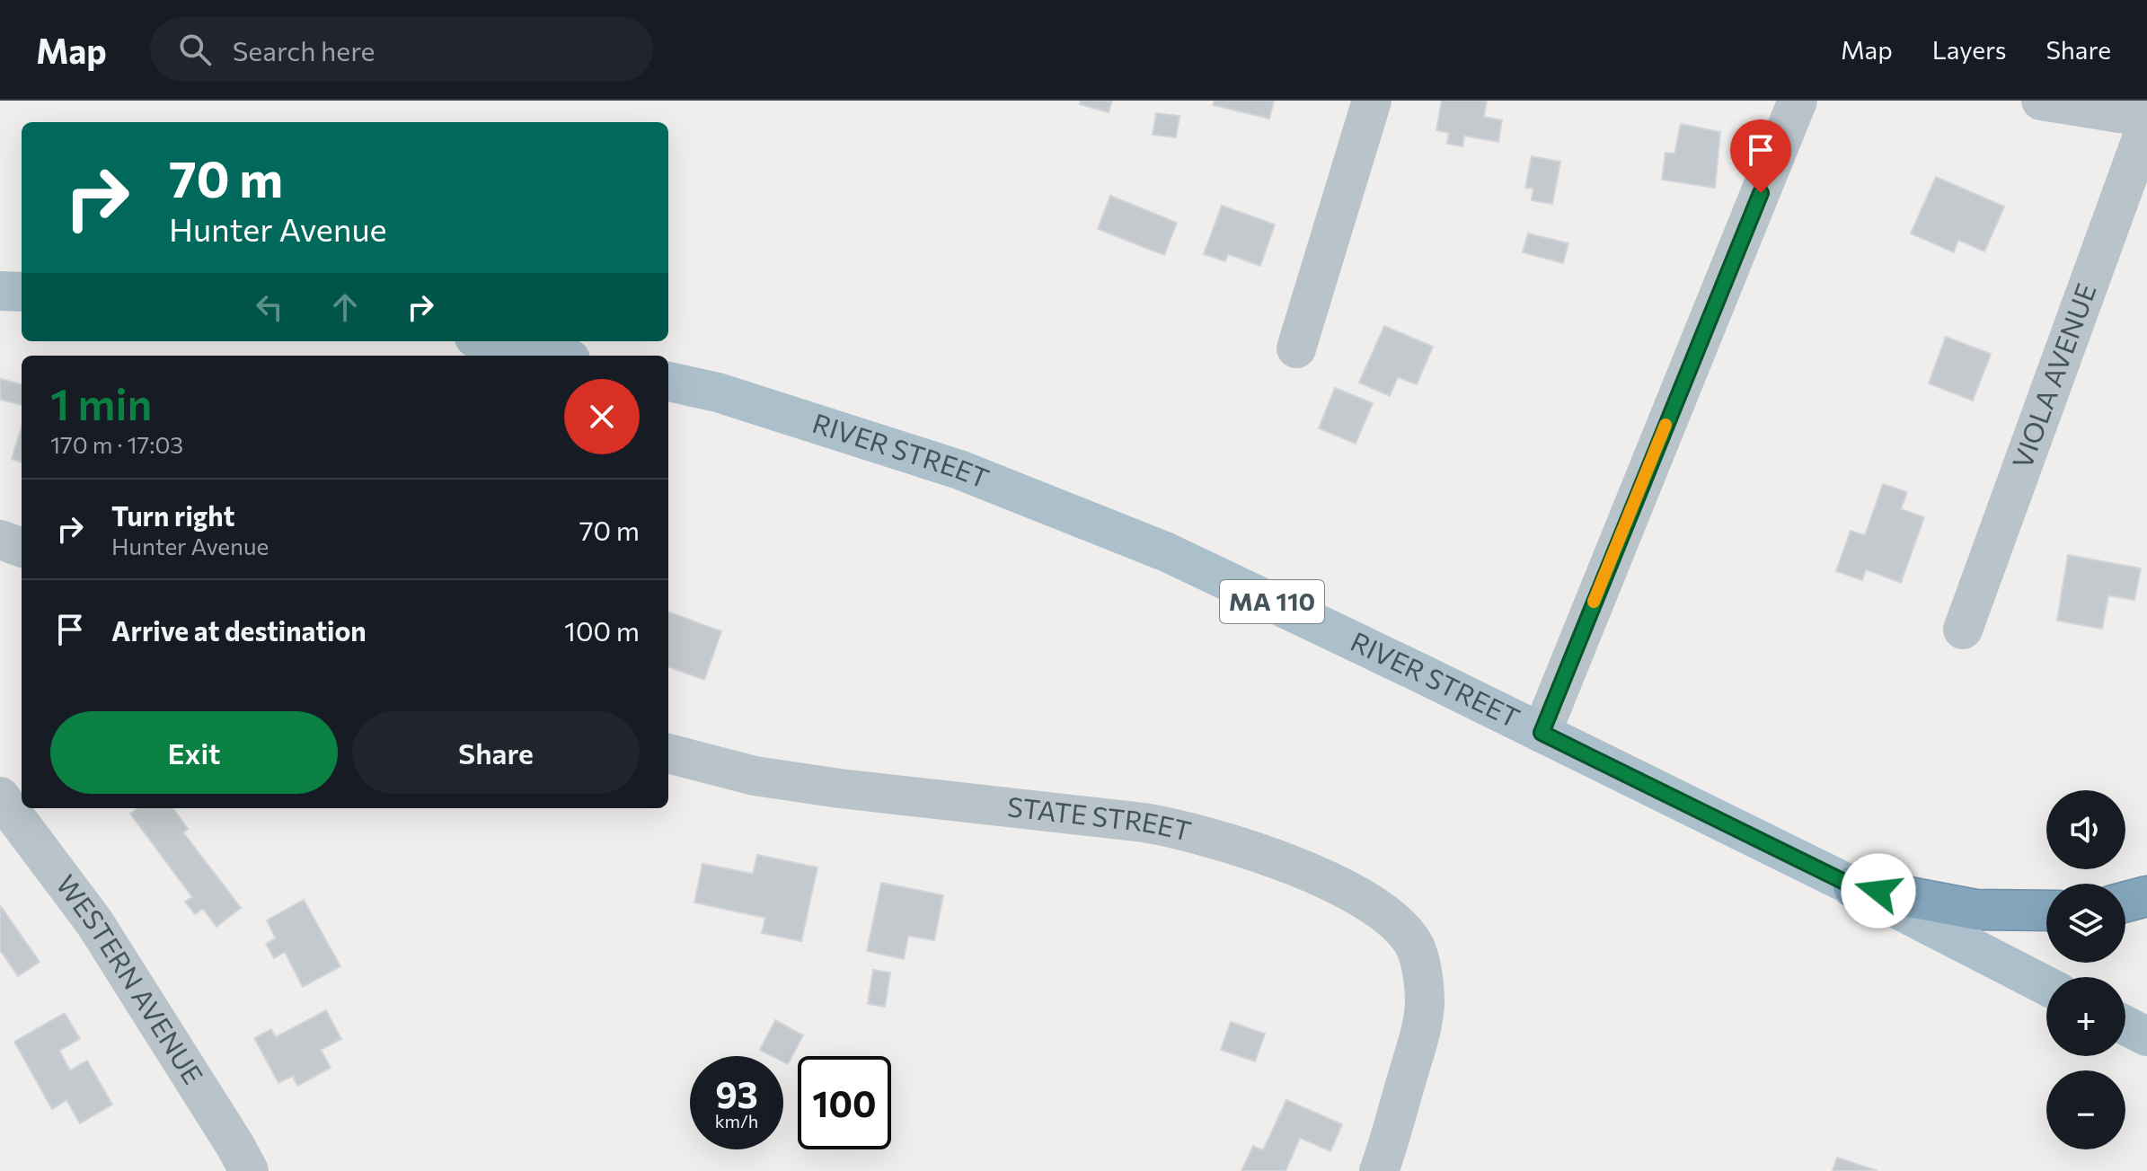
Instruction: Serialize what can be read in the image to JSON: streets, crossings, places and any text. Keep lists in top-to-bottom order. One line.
{"streets":{"main road":["RIVER STREET","MA 110"],"street":["VIOLA AVENUE","STATE STREET","WESTERN AVENUE"]},"page":{"header":"Map","search":"Search here","nav":["Map","Layers","Share"],"turn":["70 m","Hunter Avenue"],"heading":["1 min","170 m · 17:03"],"list":[{"name":"Turn right","note":"Hunter Avenue","value":"70 m"},{"name":"Arrive at destination","value":"100 m"}],"buttons":["Exit","Share"],"map_buttons":["+","−"],"speed":"93 km/h","limit":"100"}}
